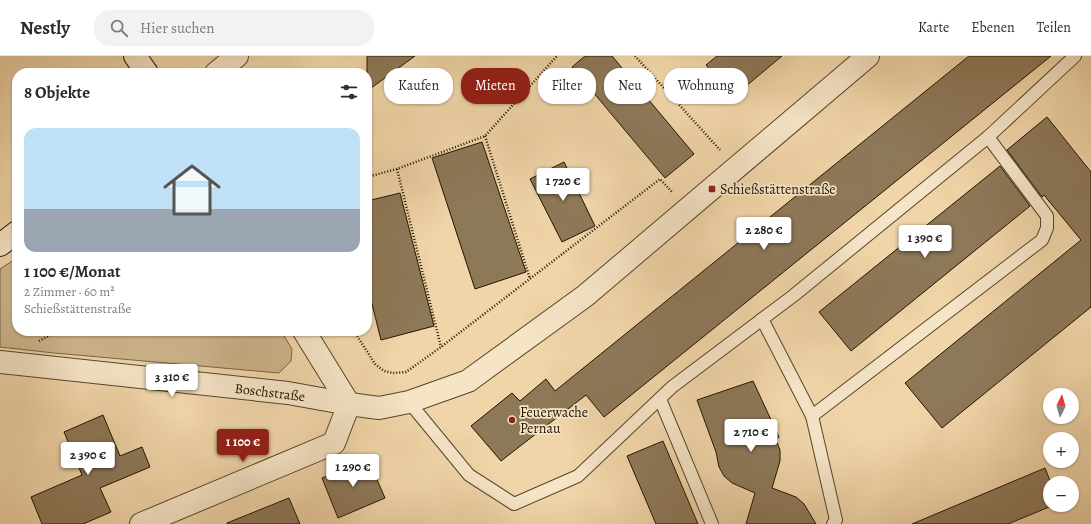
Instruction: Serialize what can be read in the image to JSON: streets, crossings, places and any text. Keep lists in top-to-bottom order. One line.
{"streets":{"street":["Boschstraße"]},"places":{"transit":["Schießstättenstraße"],"other":["Feuerwache Pernau"]},"north":"top","page":{"header":"Nestly","search":"Hier suchen","nav":["Karte","Ebenen","Teilen"],"chip":["Kaufen","Mieten","Filter","Neu","Wohnung"],"heading":"8 Objekte","list":[{"name":"1 100 €/Monat","note":"2 Zimmer · 60 m² · Schießstättenstraße"}],"price":["1 720 €","2 280 €","1 390 €","3 310 €","2 710 €","1 100 €","2 390 €","1 290 €"],"map_buttons":["+","−"]}}
